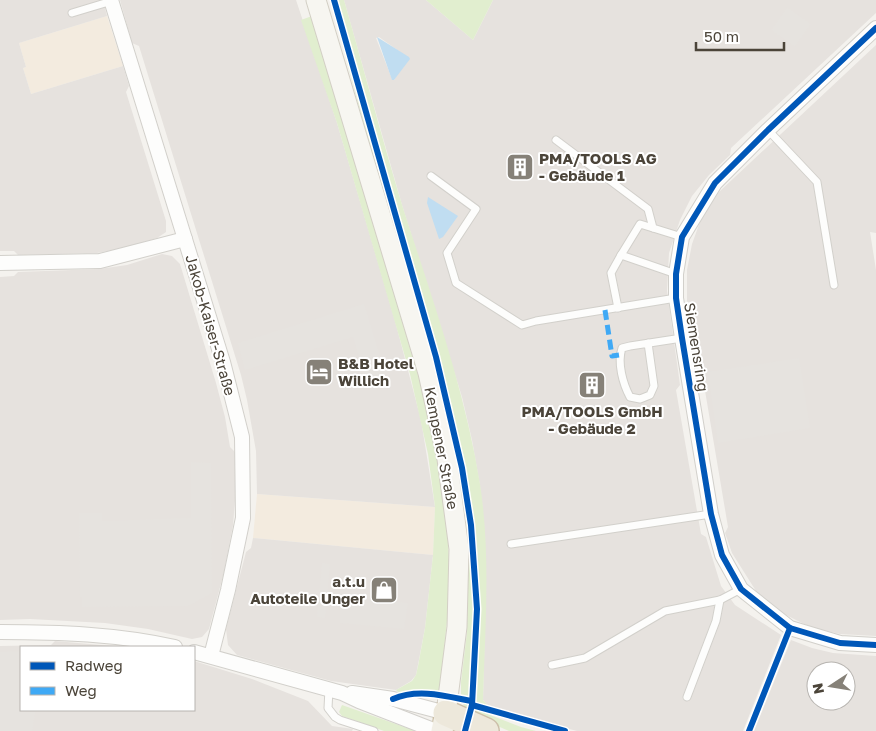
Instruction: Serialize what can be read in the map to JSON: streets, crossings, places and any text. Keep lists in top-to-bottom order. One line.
{"streets":{"main road":["Kempener Straße"],"street":["Jakob-Kaiser-Straße","Siemensring"]},"places":{"building":["PMA/TOOLS AG - Gebäude 1","PMA/TOOLS GmbH - Gebäude 2"],"hotel":["B&B Hotel Willich"],"shop":["a.t.u Autoteile Unger"]},"legend":["Radweg","Weg"],"scale_bar":"50 m","north":"left"}
